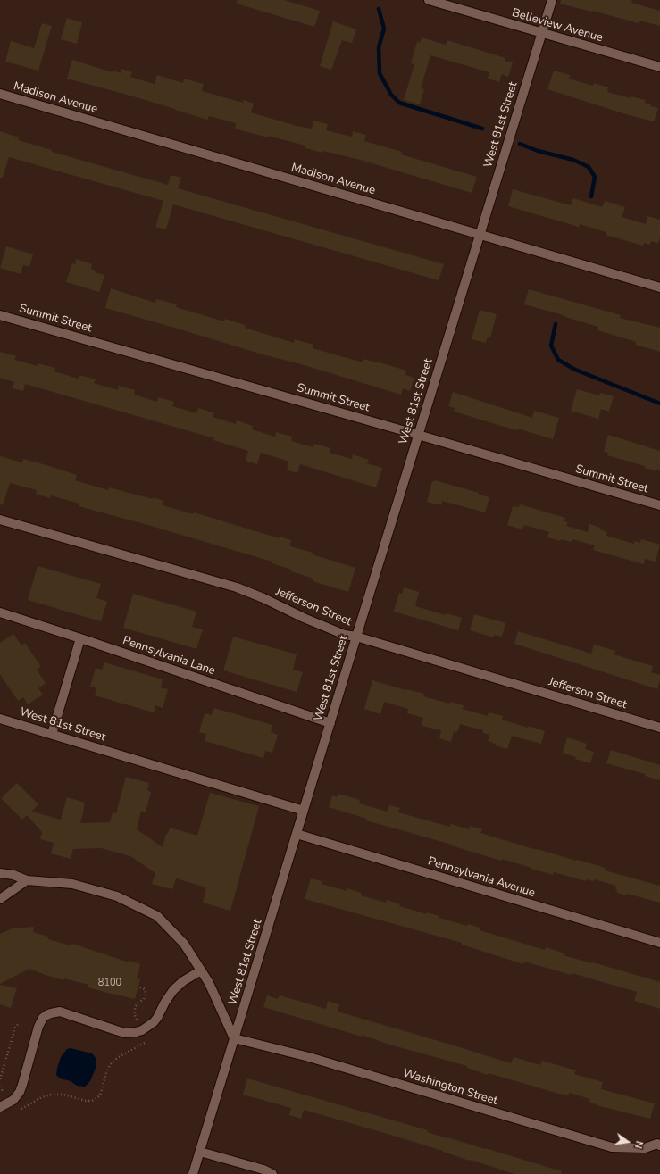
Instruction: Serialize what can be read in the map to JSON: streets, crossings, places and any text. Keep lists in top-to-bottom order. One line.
{"streets":{"street":["Belleview Avenue","Madison Avenue","West 81st Street","Summit Street","Jefferson Street","Pennsylvania Lane","Pennsylvania Avenue","Washington Street"]},"crossings":[["Belleview Avenue","West 81st Street"],["Madison Avenue","West 81st Street"],["West 81st Street","Summit Street"],["West 81st Street","Jefferson Street"],["West 81st Street","Pennsylvania Lane"],["West 81st Street","Pennsylvania Avenue"],["West 81st Street","Washington Street"]],"house_numbers":["8100"],"north":"right"}
